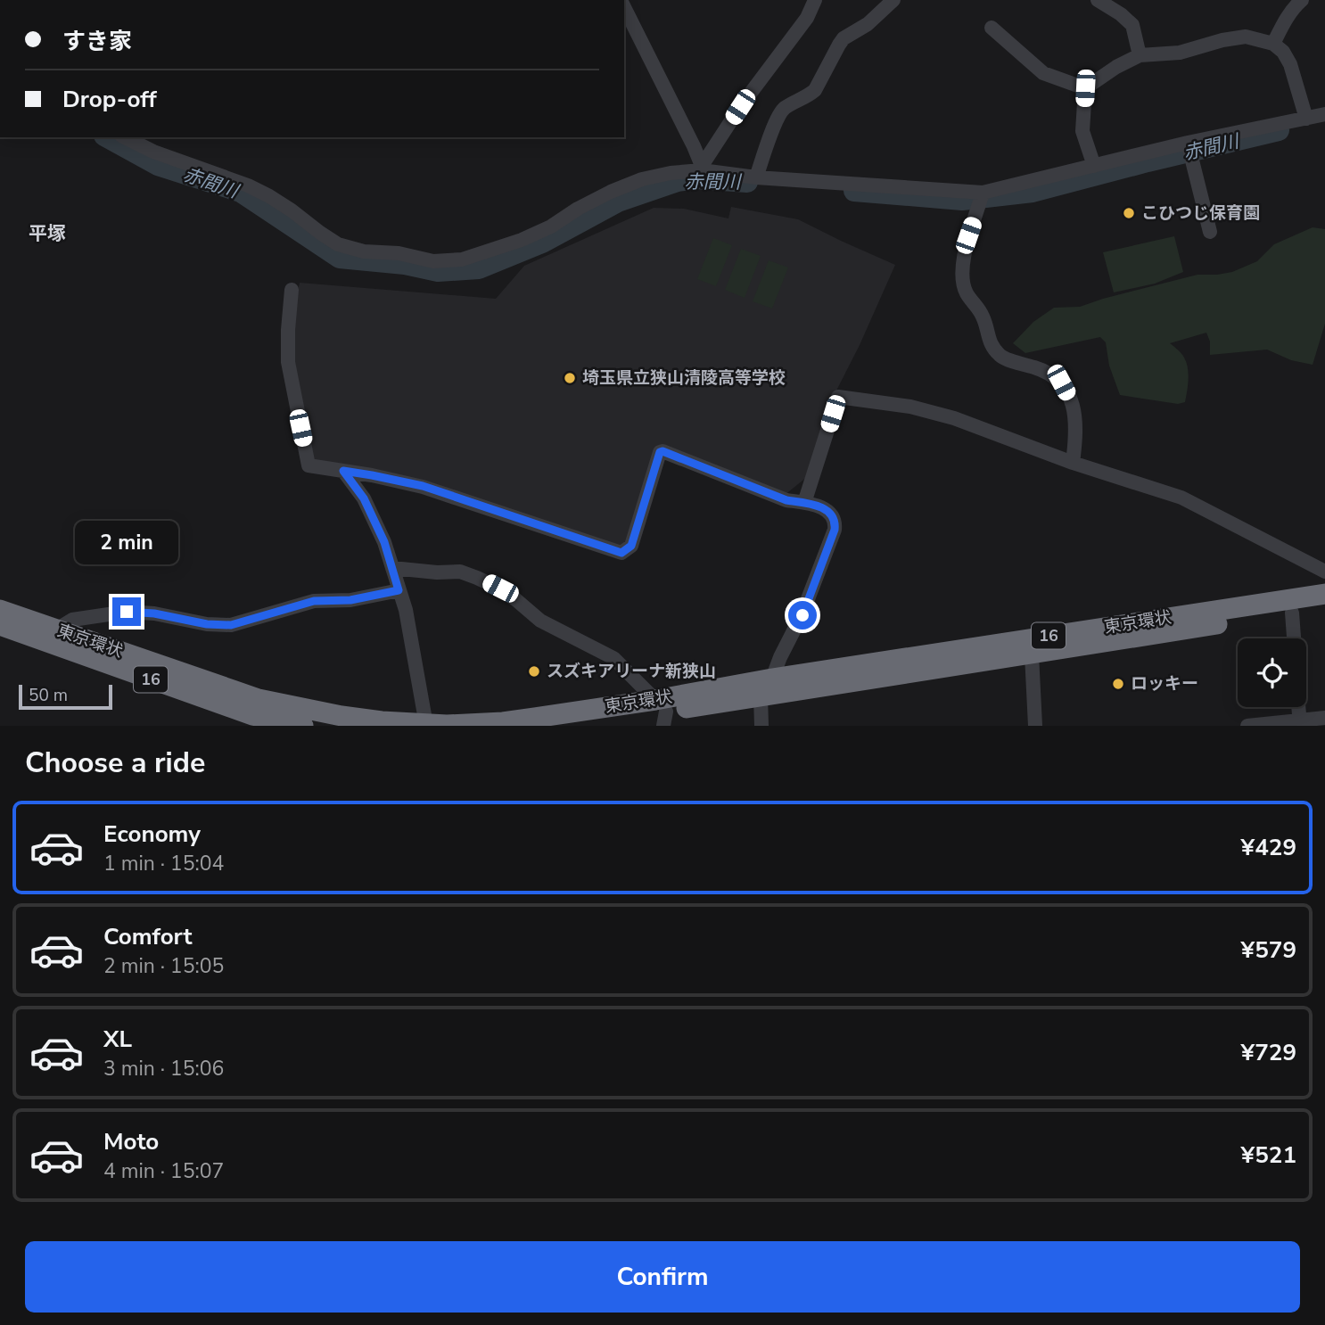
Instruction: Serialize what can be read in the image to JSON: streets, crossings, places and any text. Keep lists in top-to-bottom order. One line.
{"streets":{"highway":["東京環状","16"]},"districts":["平塚"],"water":["赤間川"],"places":["こひつじ保育園","埼玉県立狭山清陵高等学校","スズキアリーナ新狭山","ロッキー"],"scale_bar":"50 m","page":{"banner":["すき家","Drop-off"],"bubble":"2 min","scale":"50 m","heading":"Choose a ride","list":[{"name":"Economy","note":"1 min · 15:04","value":"¥429"},{"name":"Comfort","note":"2 min · 15:05","value":"¥579"},{"name":"XL","note":"3 min · 15:06","value":"¥729"},{"name":"Moto","note":"4 min · 15:07","value":"¥521"}],"buttons":"Confirm"}}
